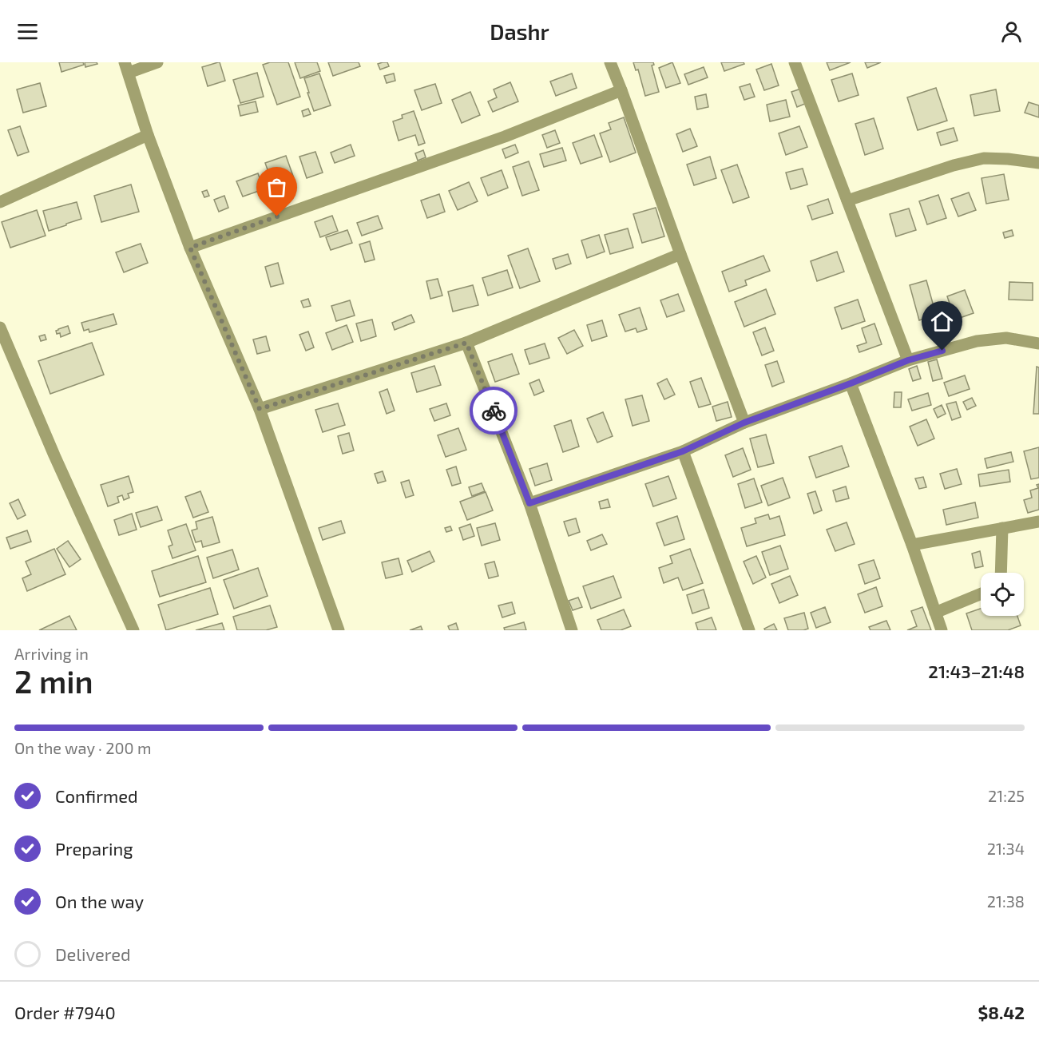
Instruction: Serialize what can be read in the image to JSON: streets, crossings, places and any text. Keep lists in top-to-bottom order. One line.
{"page":{"header":"Dashr","heading":["2 min","Arriving in","21:43–21:48"],"panel":["Order #7940","$8.42"],"bar":"On the way · 200 m","list":[["Confirmed","21:25"],["Preparing","21:34"],["On the way","21:38"],"Delivered"]}}
